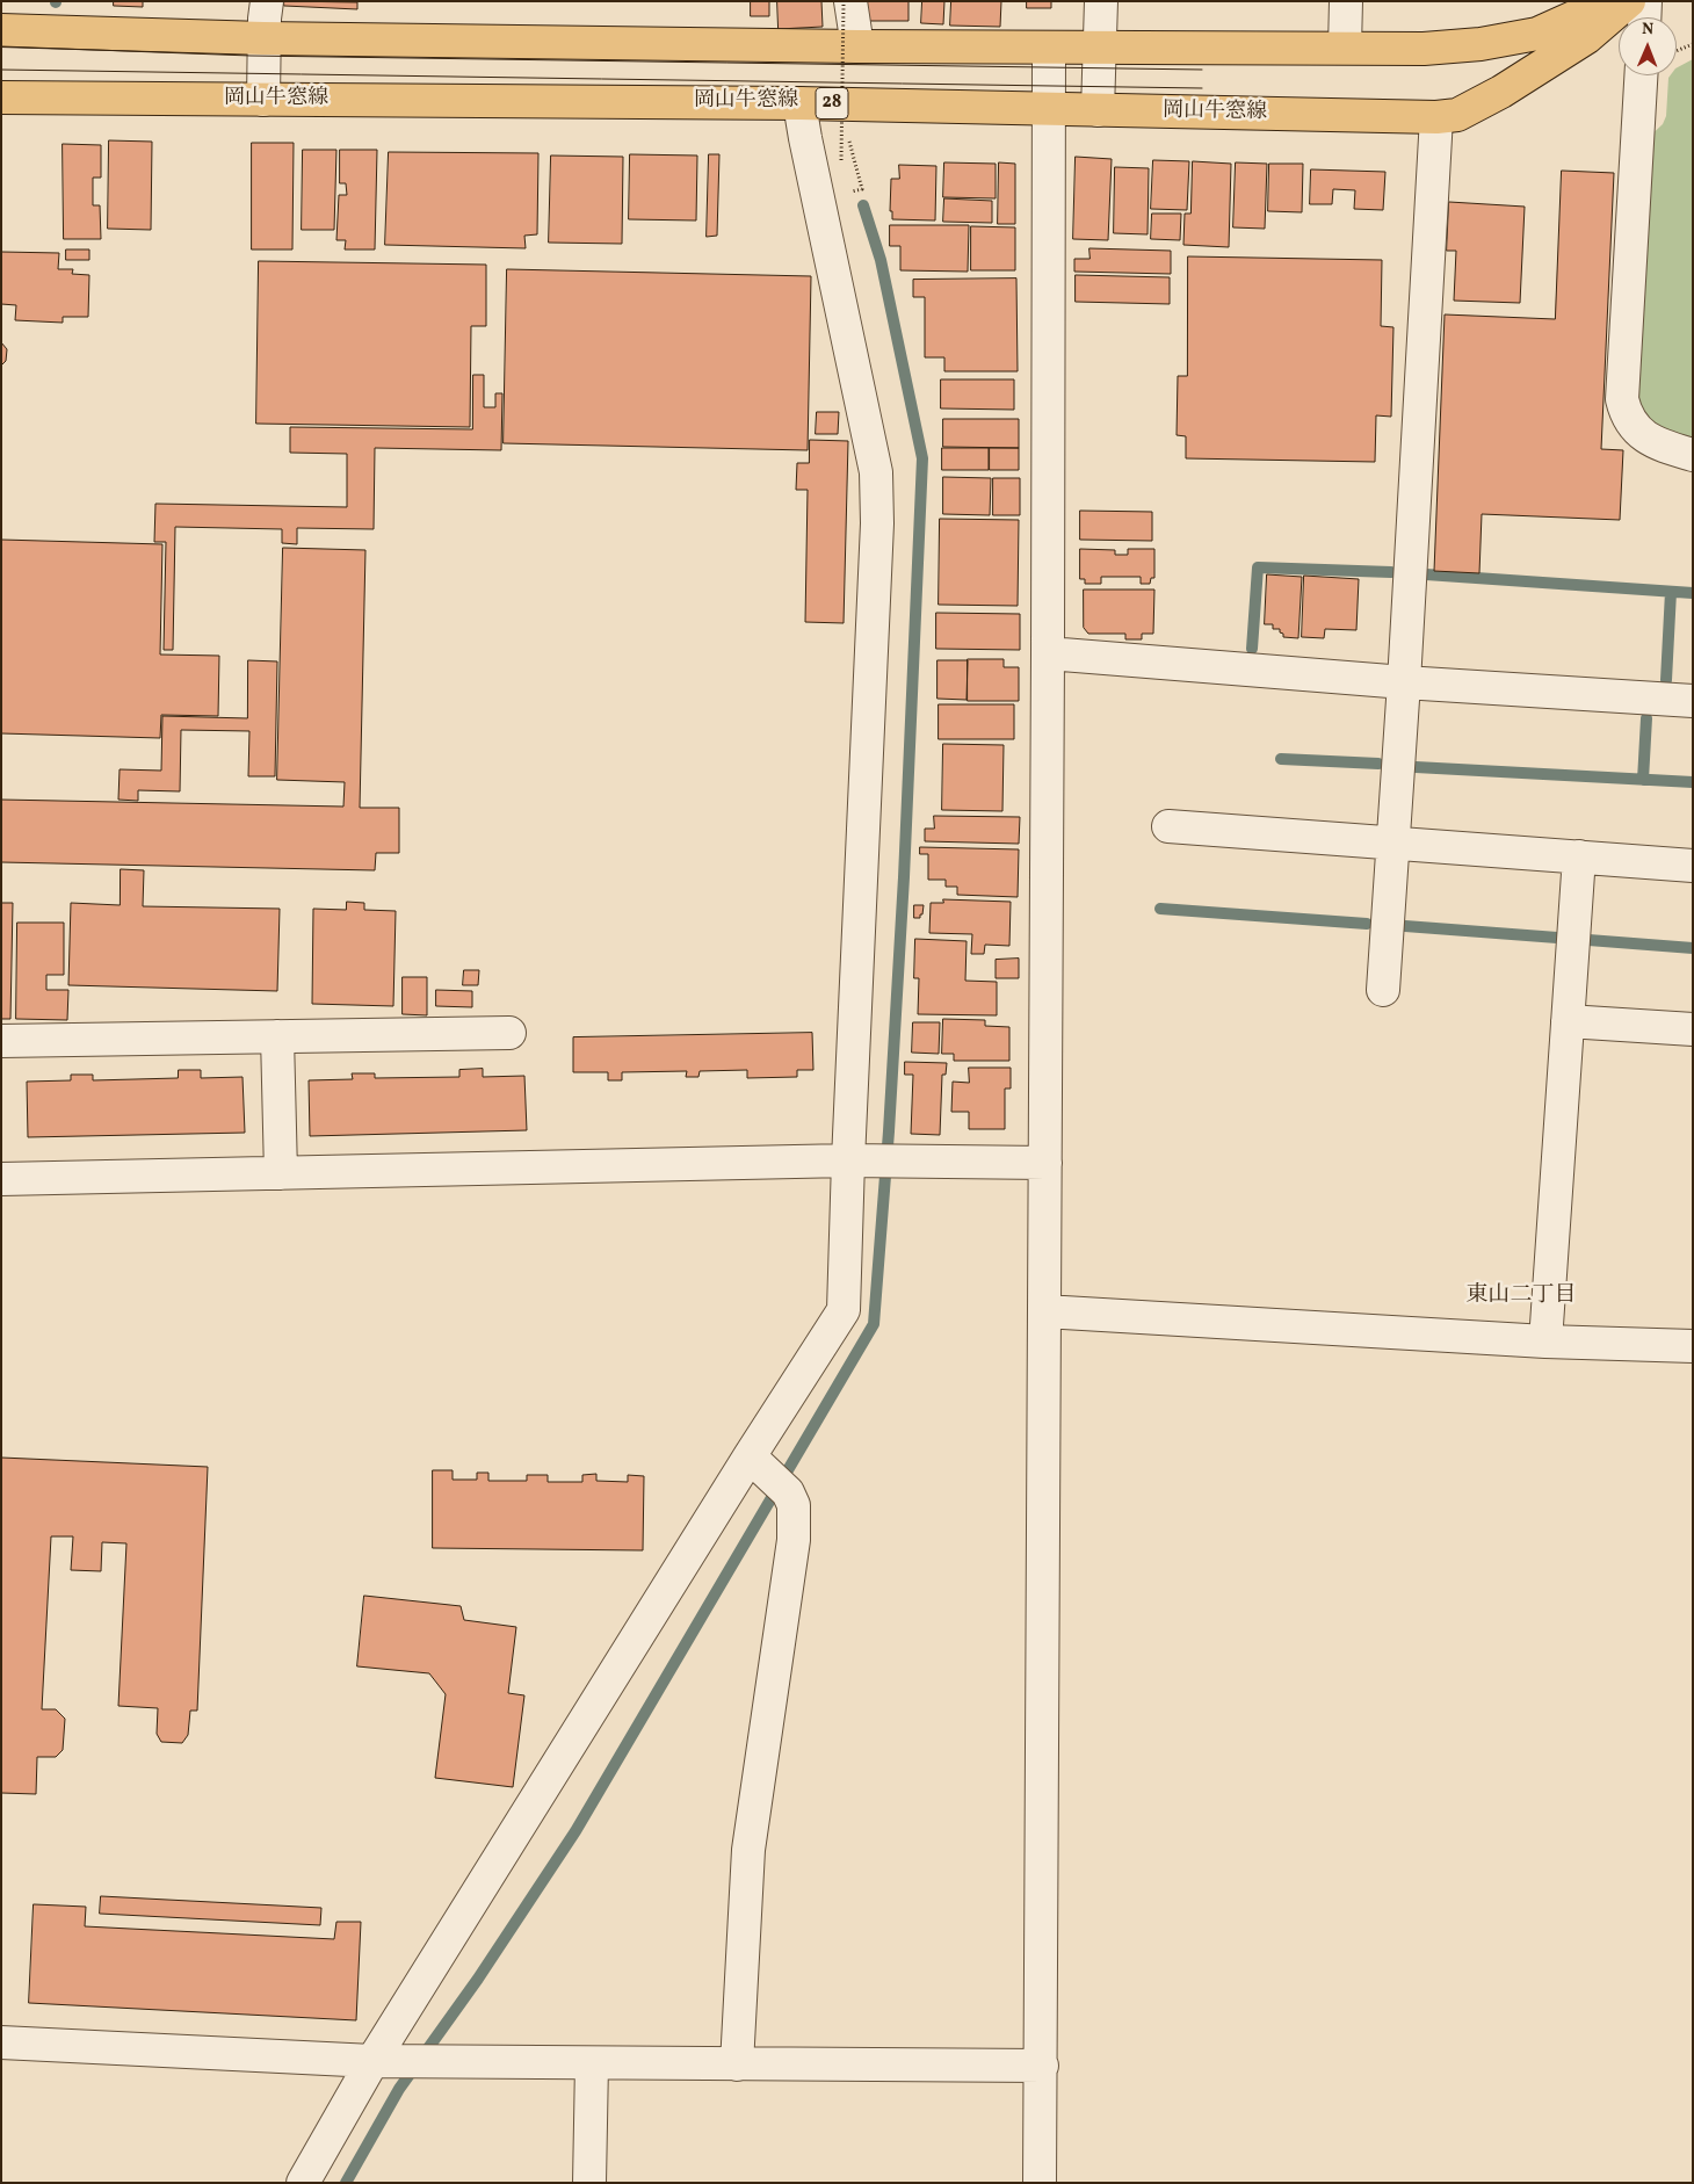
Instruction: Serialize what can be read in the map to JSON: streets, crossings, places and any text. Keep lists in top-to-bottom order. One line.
{"streets":{"main road":["岡山牛窓線","28"]},"districts":["東山二丁目"],"north":"top"}
